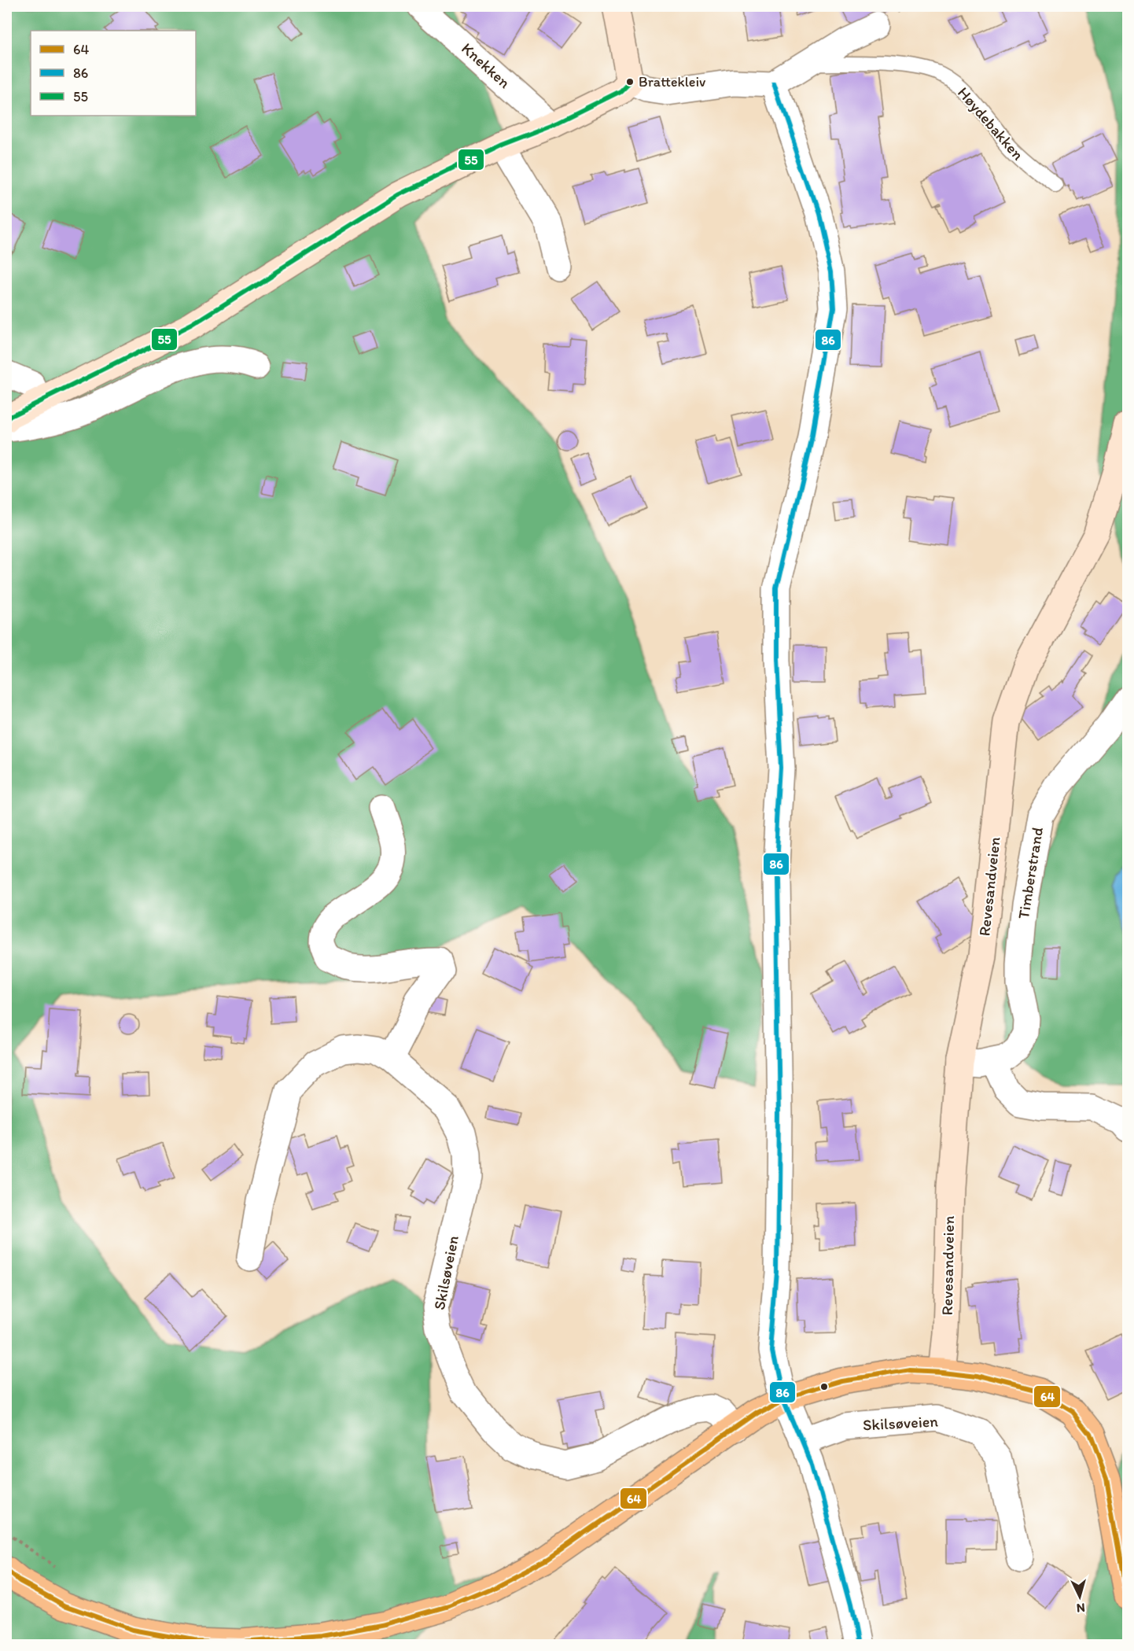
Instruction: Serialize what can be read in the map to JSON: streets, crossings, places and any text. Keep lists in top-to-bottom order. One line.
{"streets":{"main road":["Revesandveien"],"street":["Knekken","Timberstrand","Skilsøveien"],"lane":["Høydebakken"]},"crossings":[["Timberstrand","Revesandveien"]],"places":["Brattekleiv"],"lines":["transit line 55","transit line 86","transit line 64"],"legend":["64","86","55"],"north":"bottom"}
